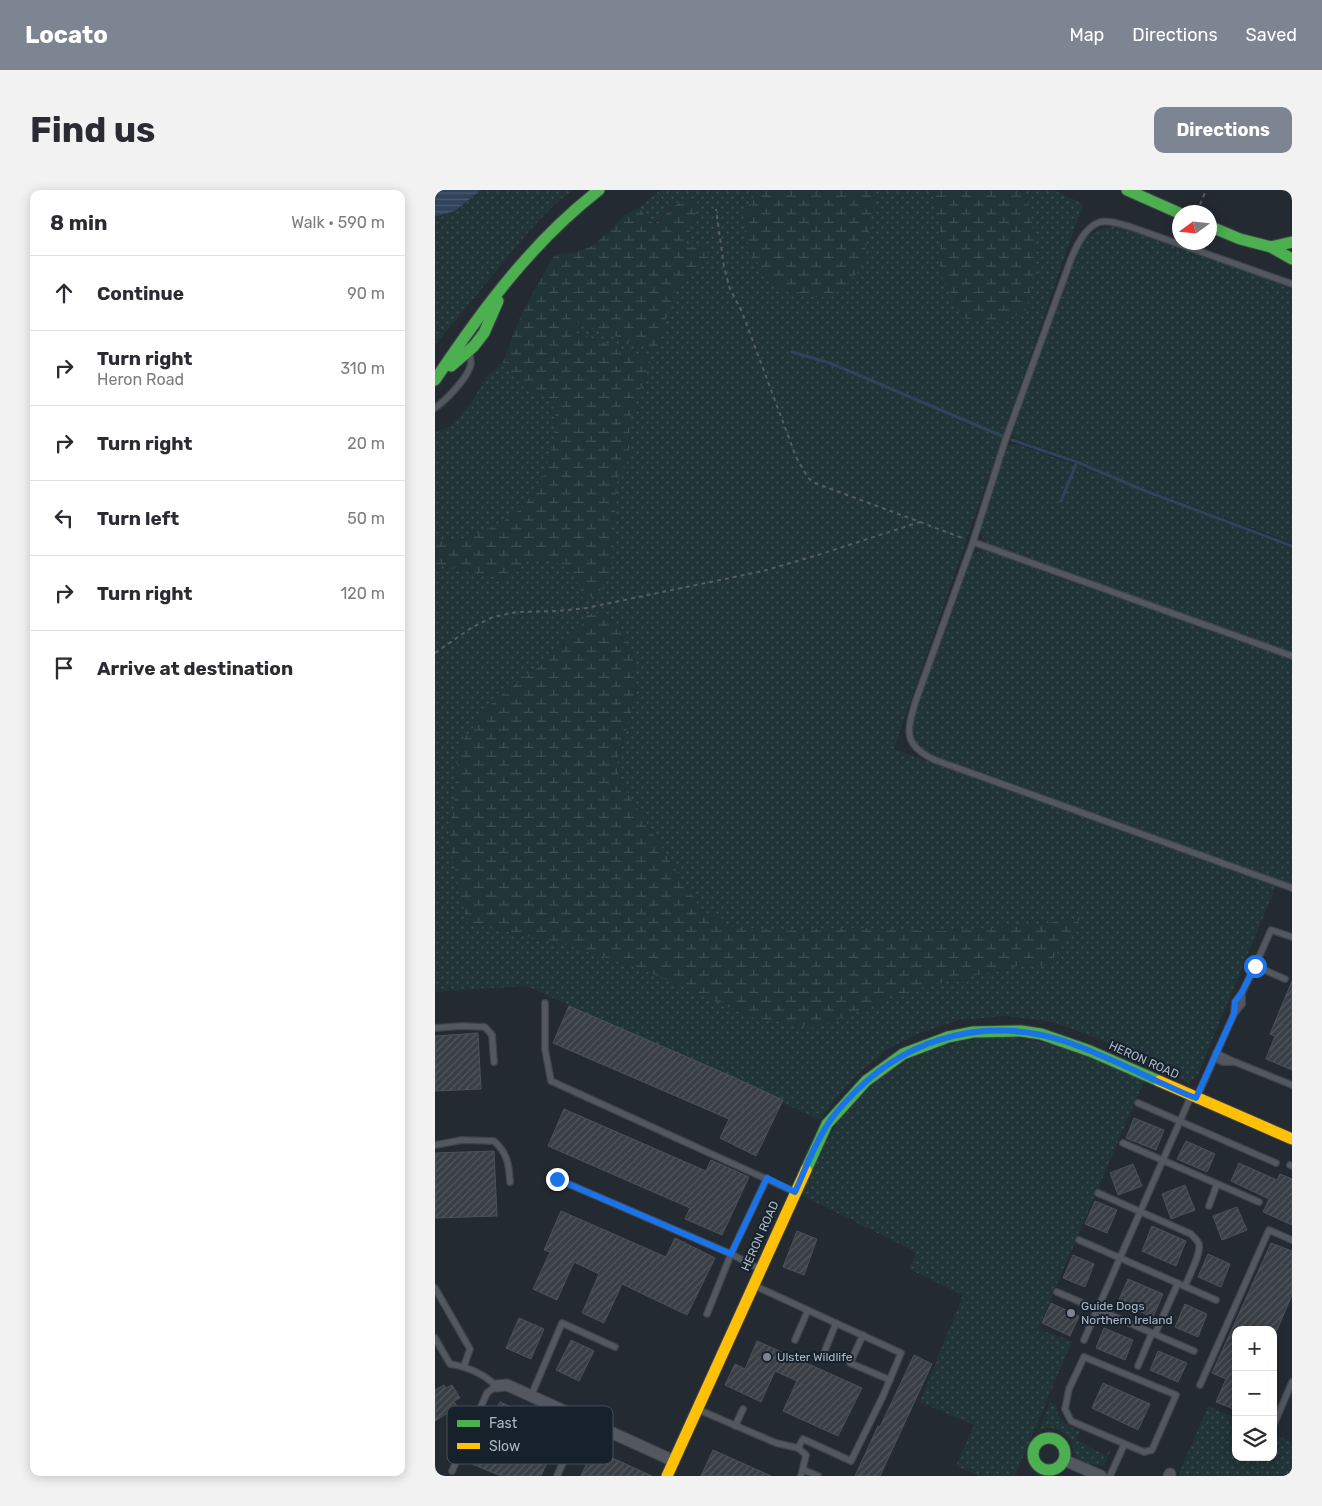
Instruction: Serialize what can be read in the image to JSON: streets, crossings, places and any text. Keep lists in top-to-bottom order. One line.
{"streets":{"street":["HERON ROAD"]},"places":["Guide Dogs Northern Ireland","Ulster Wildlife"],"legend":["Fast","Slow"],"north":"left","page":{"header":"Locato","nav":["Map","Directions","Saved"],"buttons":"Directions","title":"Find us","heading":["8 min","Walk · 590 m"],"list":[["Continue","90 m"],["Turn right","Heron Road","310 m"],["Turn right","20 m"],["Turn left","50 m"],["Turn right","120 m"],"Arrive at destination"],"map_buttons":["+","−"]}}
